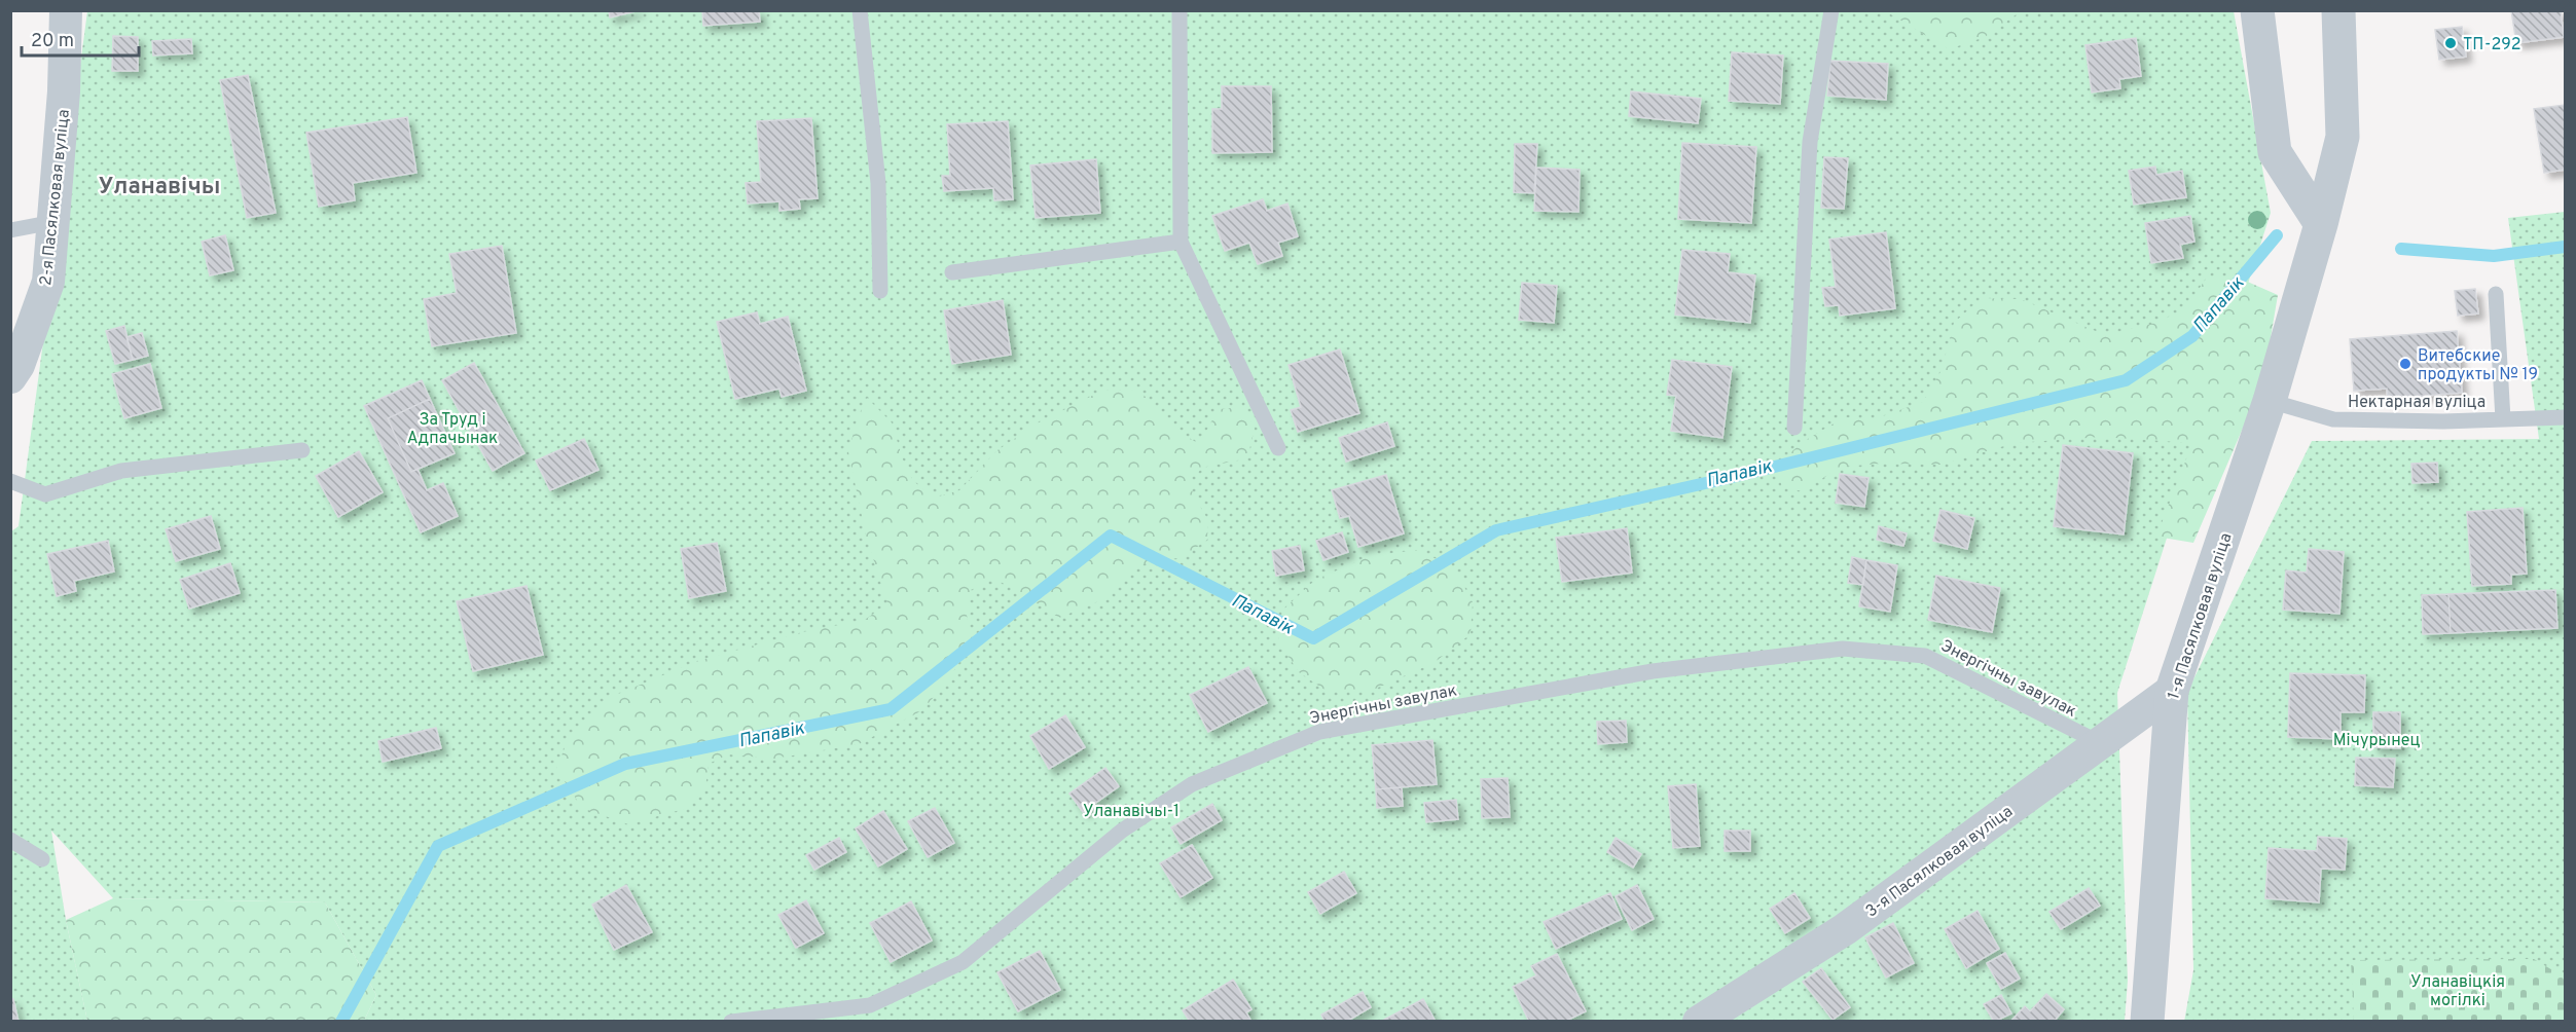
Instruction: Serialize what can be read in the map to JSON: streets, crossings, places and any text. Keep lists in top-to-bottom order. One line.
{"streets":{"street":["2-я Пасялковая вуліца","1-я Пасялковая вуліца","3-я Пасялковая вуліца"],"lane":["Нектарная вуліца","Энергічны завулак"]},"crossings":[["Нектарная вуліца","1-я Пасялковая вуліца"],["1-я Пасялковая вуліца","3-я Пасялковая вуліца"],["Энергічны завулак","3-я Пасялковая вуліца"]],"districts":["Уланавічы"],"water":["Папавік"],"parks":["За Труд і Адпачынак","Мічурынец","Уланавічы-1","Уланавіцкія могілкі"],"places":["ТП-292","Витебские продукты № 19"],"scale_bar":"20 m"}
